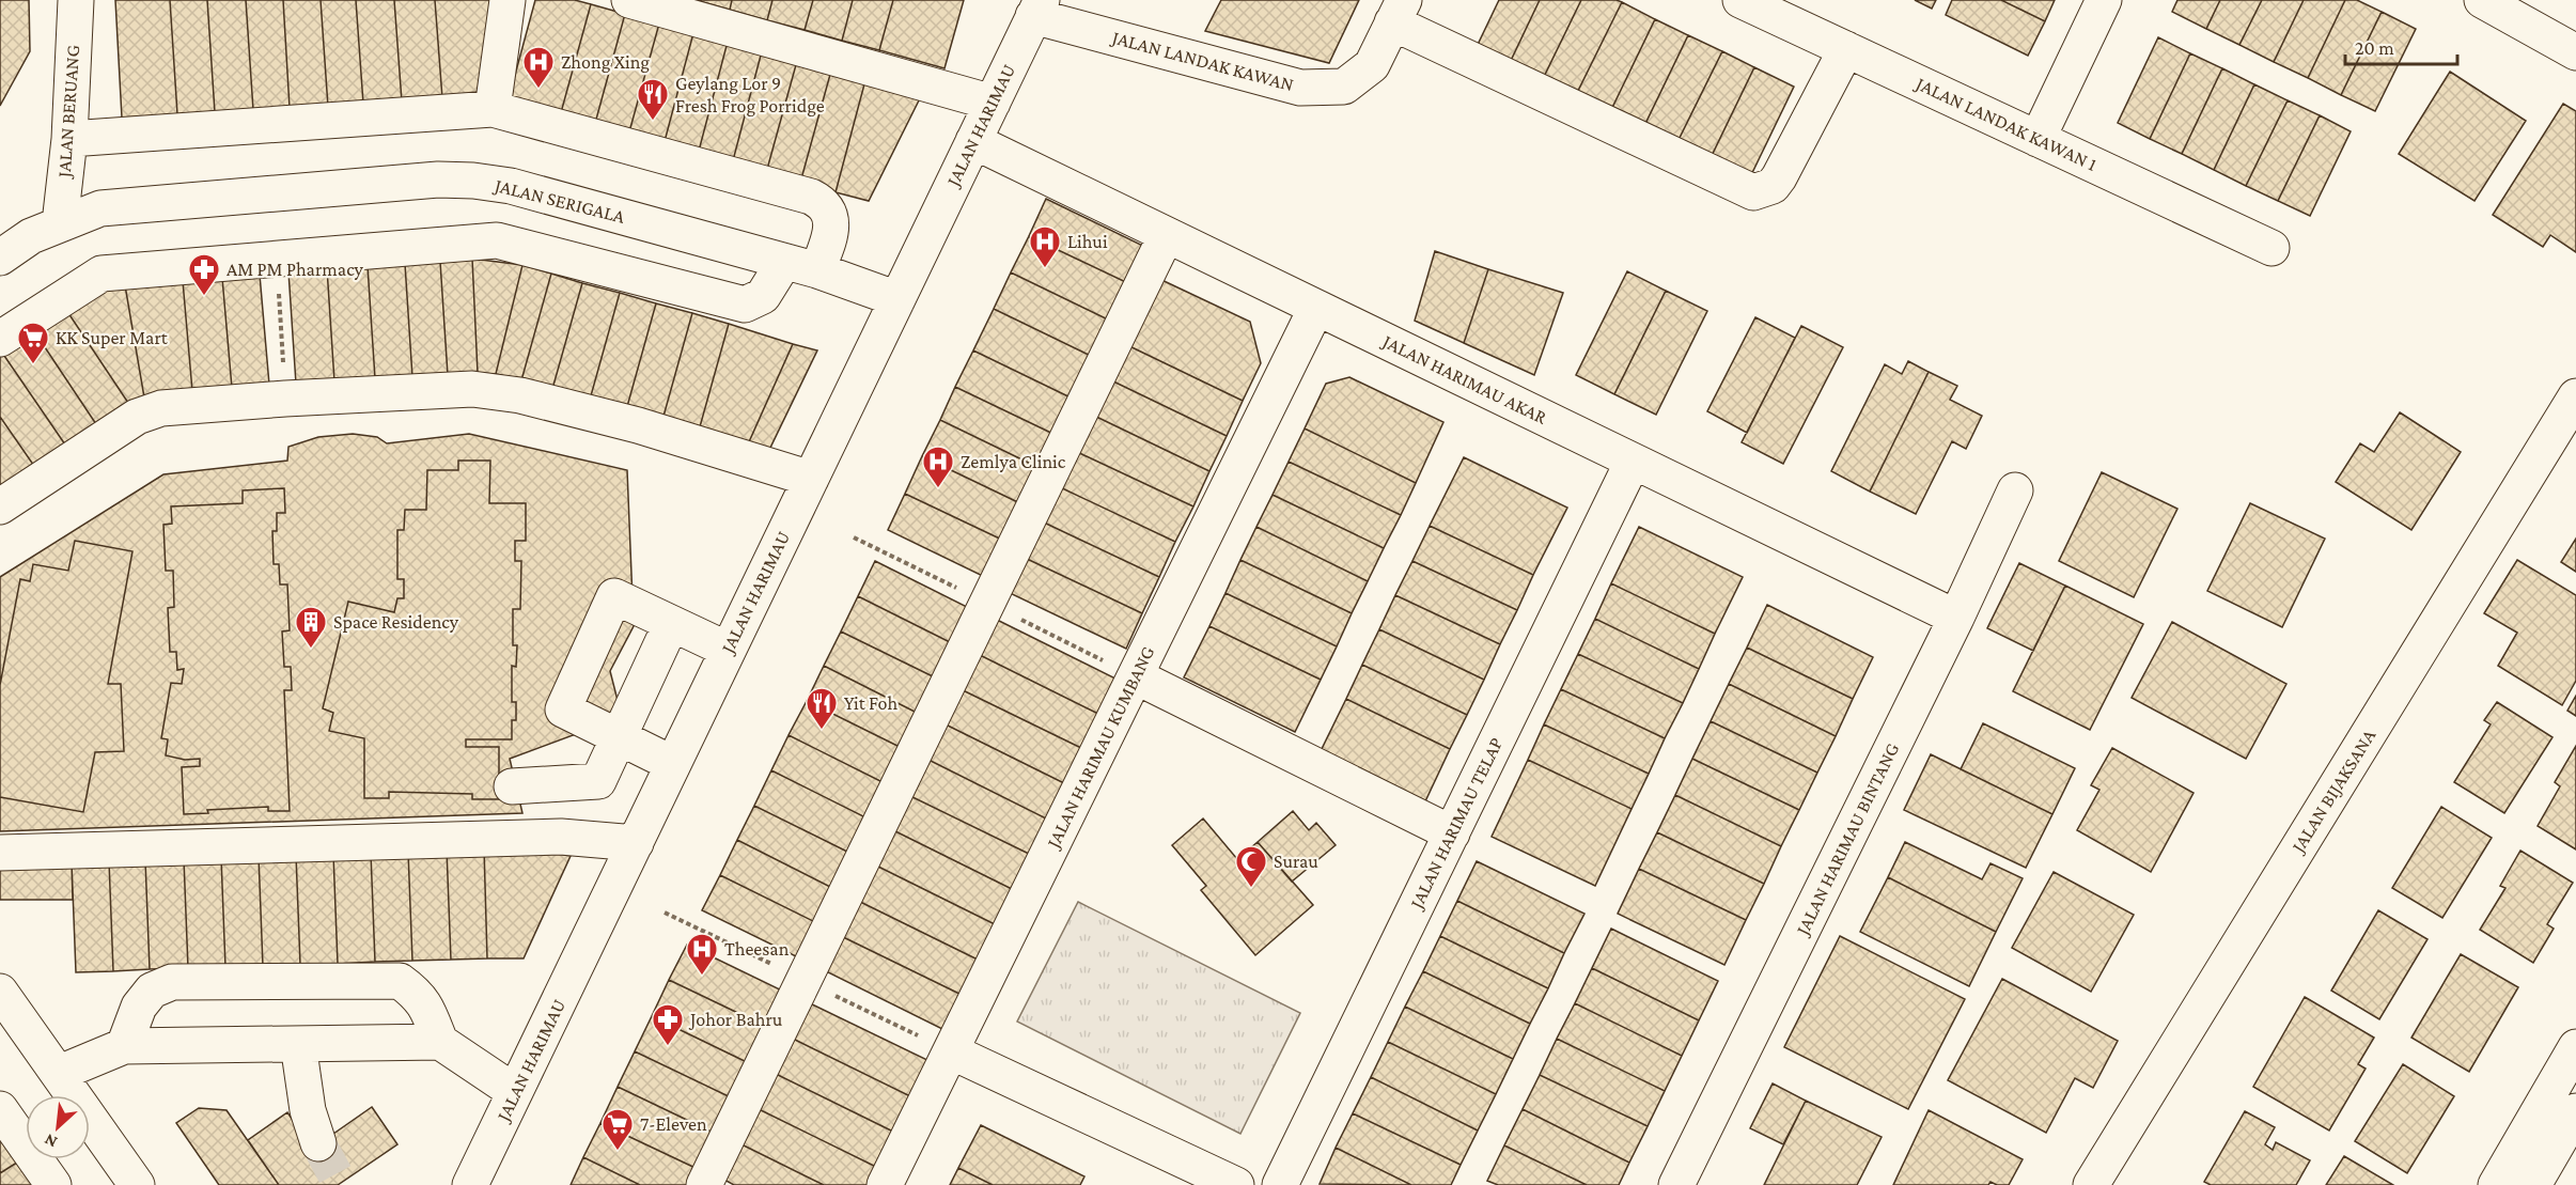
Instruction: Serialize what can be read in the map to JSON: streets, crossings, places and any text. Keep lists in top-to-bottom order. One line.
{"streets":{"street":["JALAN LANDAK KAWAN","JALAN BERUANG","JALAN LANDAK KAWAN 1","JALAN HARIMAU","JALAN SERIGALA","JALAN HARIMAU AKAR","JALAN HARIMAU KUMBANG","JALAN BIJAKSANA","JALAN HARIMAU TELAP","JALAN HARIMAU BINTANG"]},"crossings":[["JALAN LANDAK KAWAN","JALAN HARIMAU"],["JALAN BERUANG","JALAN SERIGALA"],["JALAN HARIMAU","JALAN SERIGALA"],["JALAN HARIMAU","JALAN HARIMAU AKAR"],["JALAN HARIMAU AKAR","JALAN HARIMAU KUMBANG"],["JALAN HARIMAU AKAR","JALAN HARIMAU TELAP"],["JALAN HARIMAU AKAR","JALAN HARIMAU BINTANG"]],"places":{"hospital":["Zhong Xing","Lihui","Zemlya Clinic","Theesan"],"restaurant":["Geylang Lor 9 Fresh Frog Porridge","Yit Foh"],"pharmacy":["AM PM Pharmacy","Johor Bahru"],"supermarket":["KK Super Mart","7-Eleven"],"building":["Space Residency"],"mosque":["Surau"]},"scale_bar":"20 m","north":"bottom left"}
